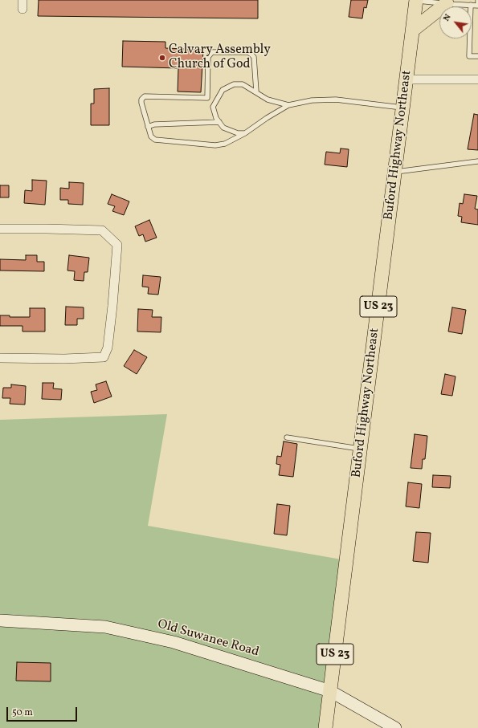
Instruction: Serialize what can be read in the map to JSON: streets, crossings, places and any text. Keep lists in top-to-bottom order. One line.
{"streets":{"main road":["Buford Highway Northeast","US 23"],"street":["Old Suwanee Road"]},"crossings":[["Buford Highway Northeast","US 23"],["Buford Highway Northeast","Old Suwanee Road"],["US 23","Old Suwanee Road"]],"places":["Calvary Assembly Church of God"],"scale_bar":"50 m","north":"top left"}
